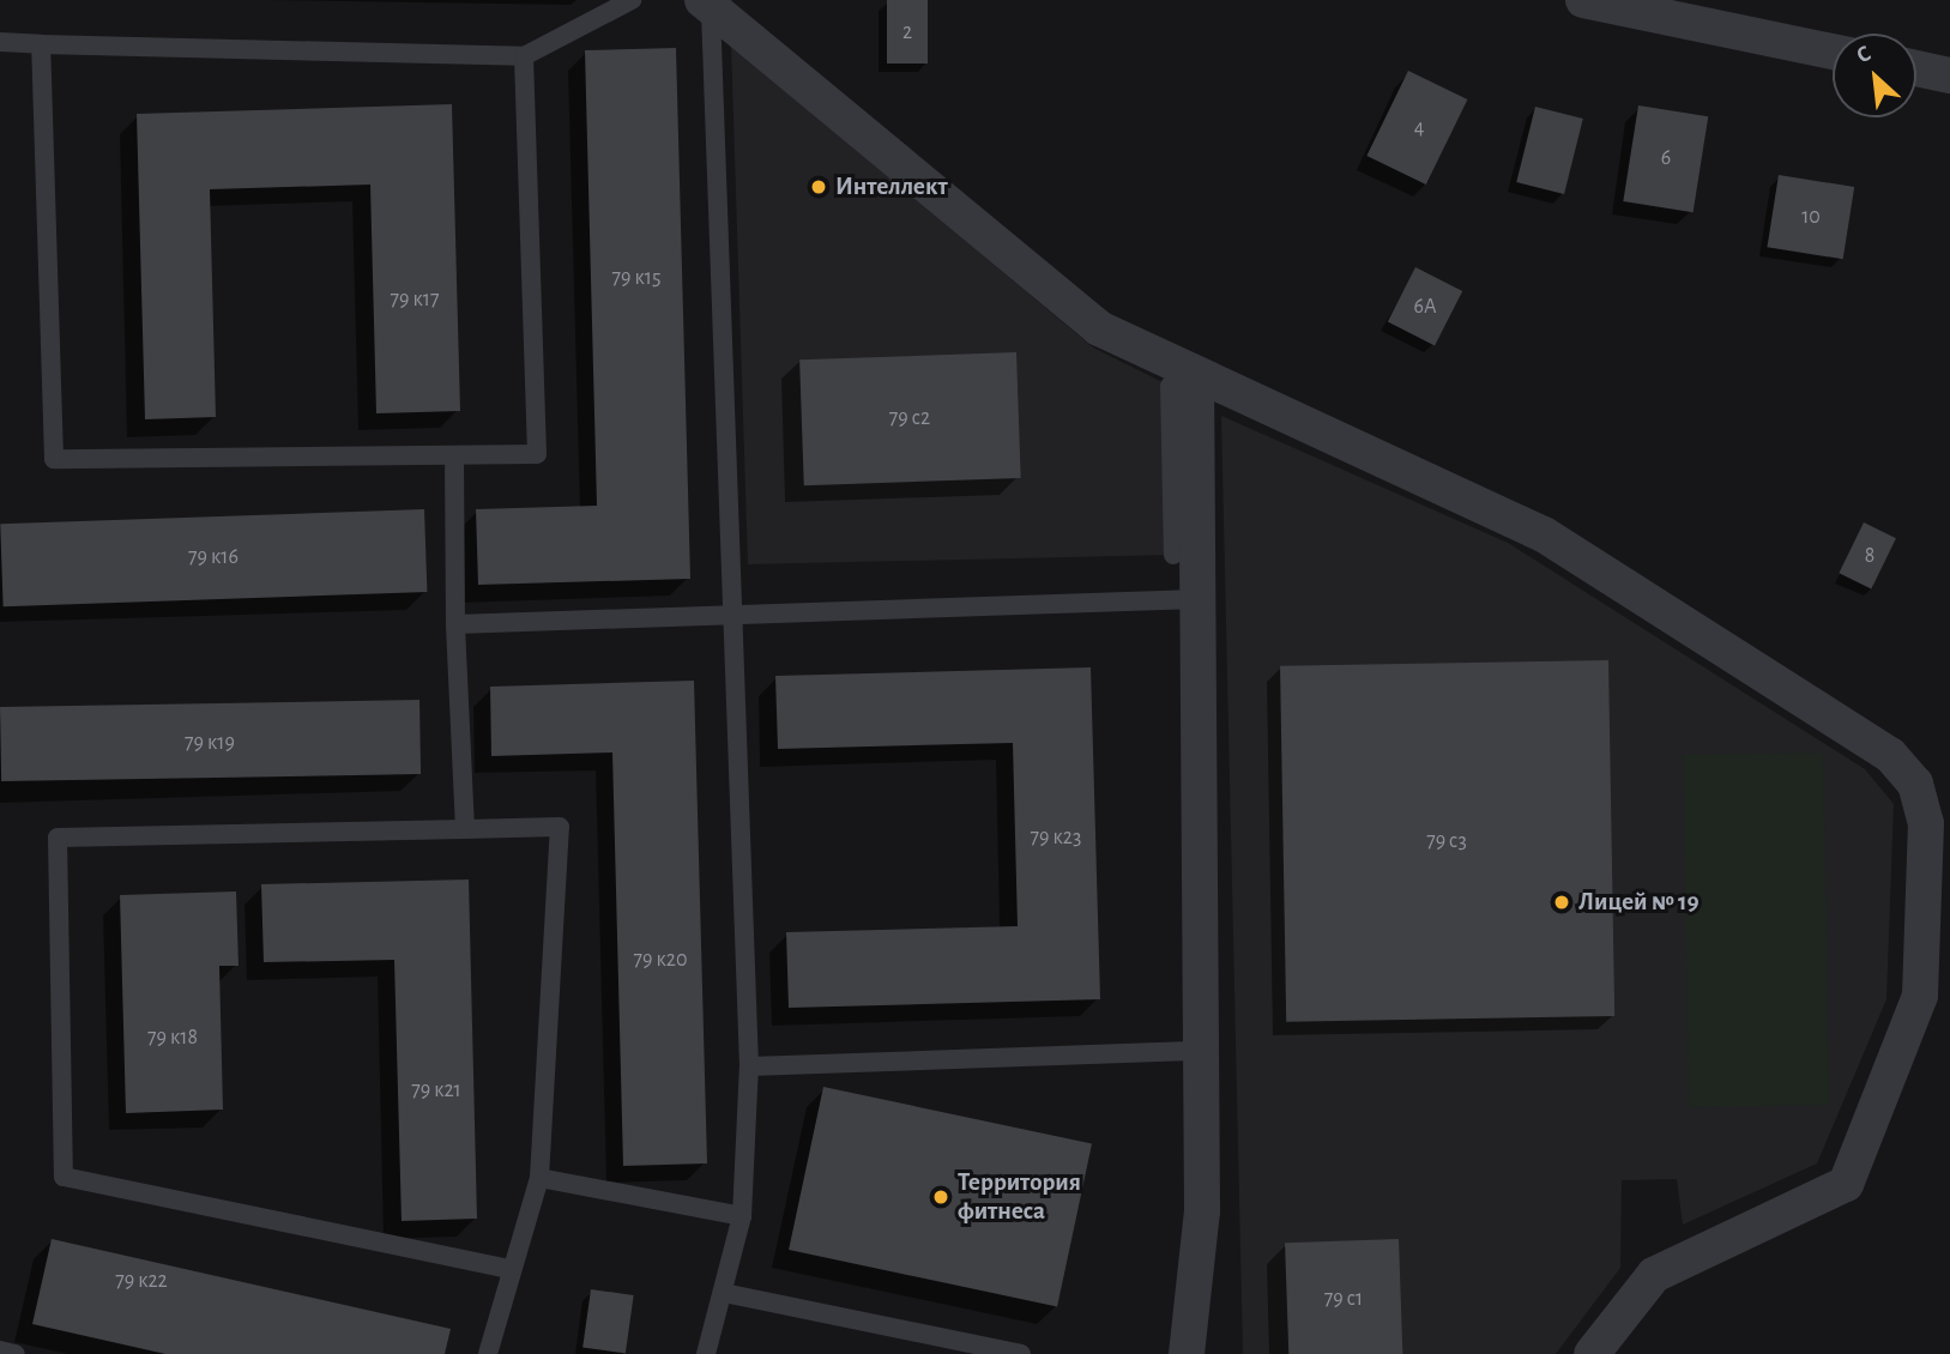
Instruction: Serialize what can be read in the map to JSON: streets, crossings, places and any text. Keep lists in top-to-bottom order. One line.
{"places":["Интеллект","Лицей № 19","Территория фитнеса"],"house_numbers":["2","4","6","10","79 к15","79 к17","6А","79 с2","8","79 к16","79 к19","79 к23","79 с3","79 к20","79 к18","79 к21","79 к22","79 с1"],"north":"top left"}
